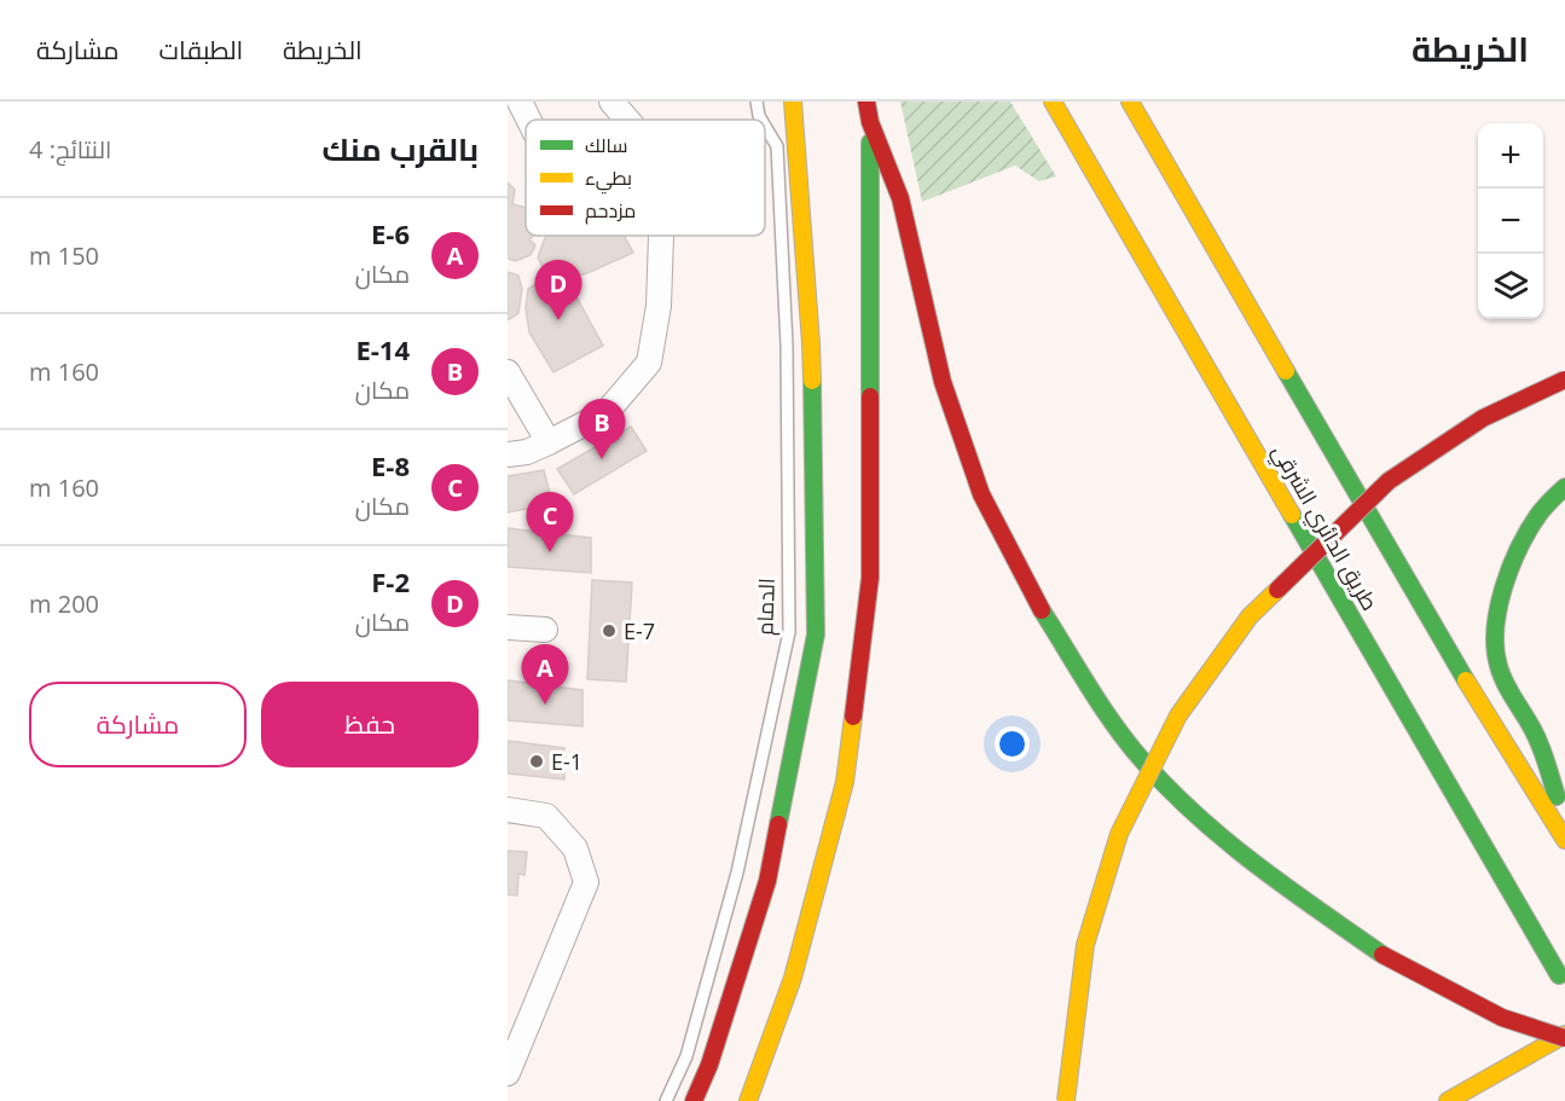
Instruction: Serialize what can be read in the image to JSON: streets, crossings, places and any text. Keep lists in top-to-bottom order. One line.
{"streets":{"main road":["طريق الدائري الشرقي"],"lane":["الدمام"]},"places":["E-7","E-1"],"legend":["سالك","بطيء","مزدحم"],"page":{"header":"الخريطة","nav":["الخريطة","الطبقات","مشاركة"],"heading":["بالقرب منك","النتائج: 4"],"map_buttons":["+","−"],"list":[{"mark":"A","name":"E-6","note":"مكان","value":"150 m"},{"mark":"B","name":"E-14","note":"مكان","value":"160 m"},{"mark":"C","name":"E-8","note":"مكان","value":"160 m"},{"mark":"D","name":"F-2","note":"مكان","value":"200 m"}],"pins":["D","B","C","A"],"buttons":["حفظ","مشاركة"]}}
